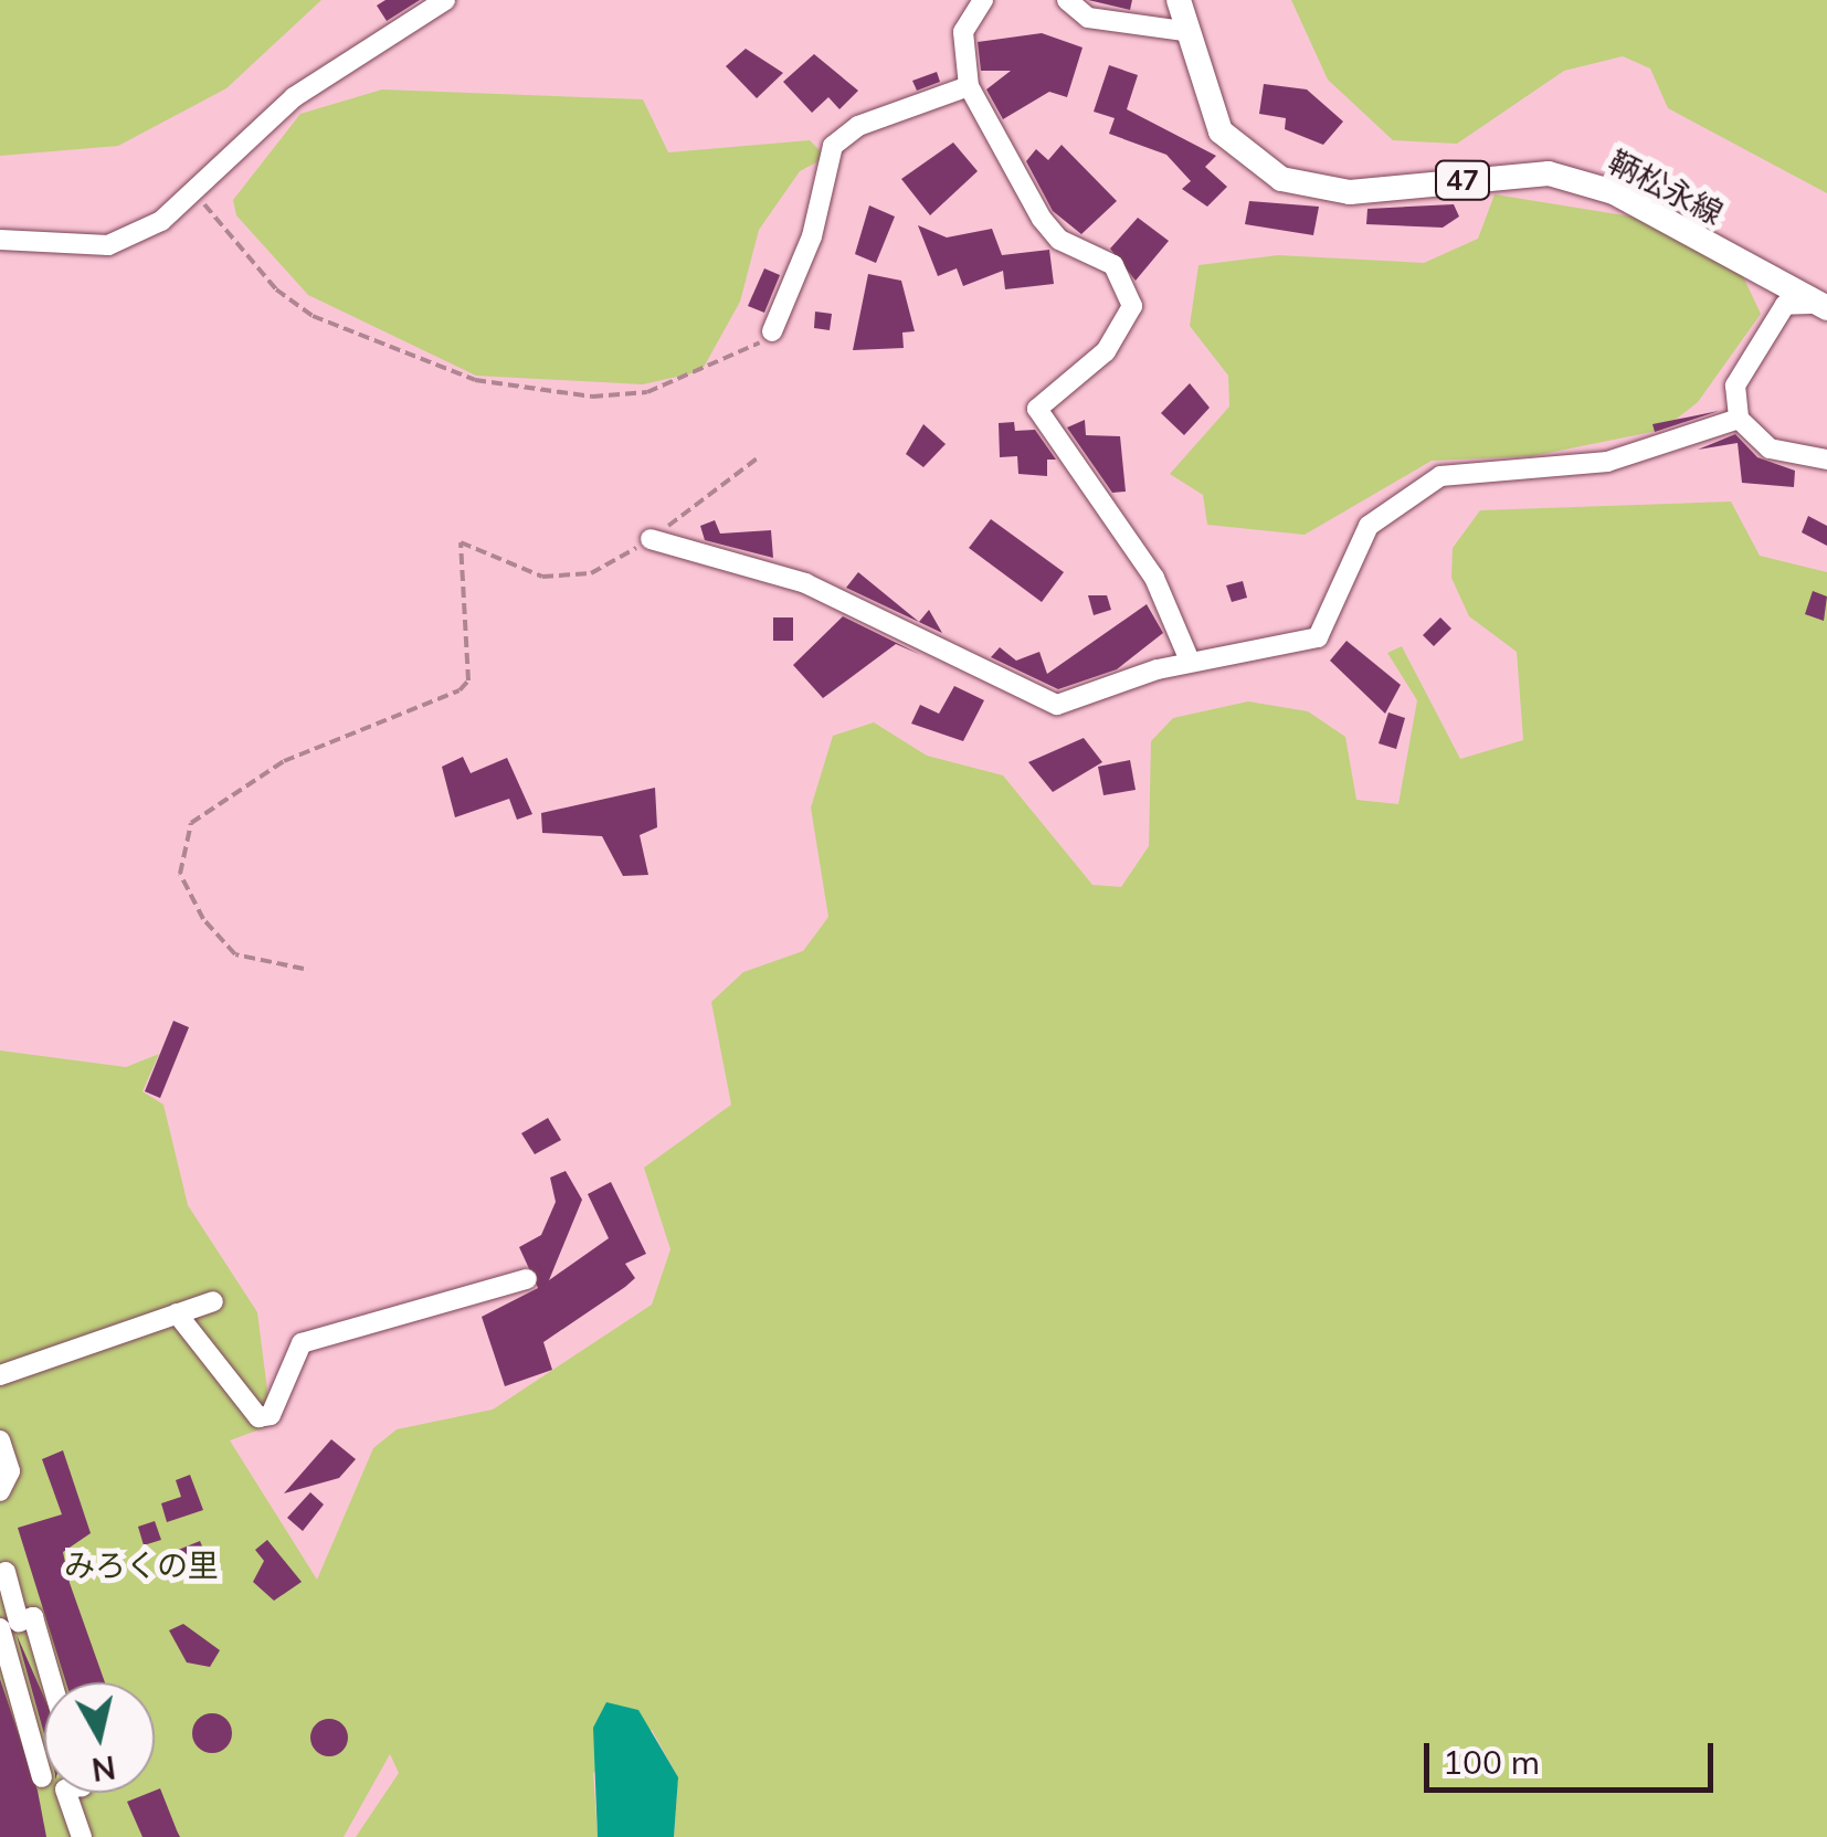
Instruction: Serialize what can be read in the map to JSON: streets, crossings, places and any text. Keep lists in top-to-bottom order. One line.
{"streets":{"main road":["47","鞆松永線"]},"parks":["みろくの里"],"scale_bar":"100 m","north":"bottom"}
